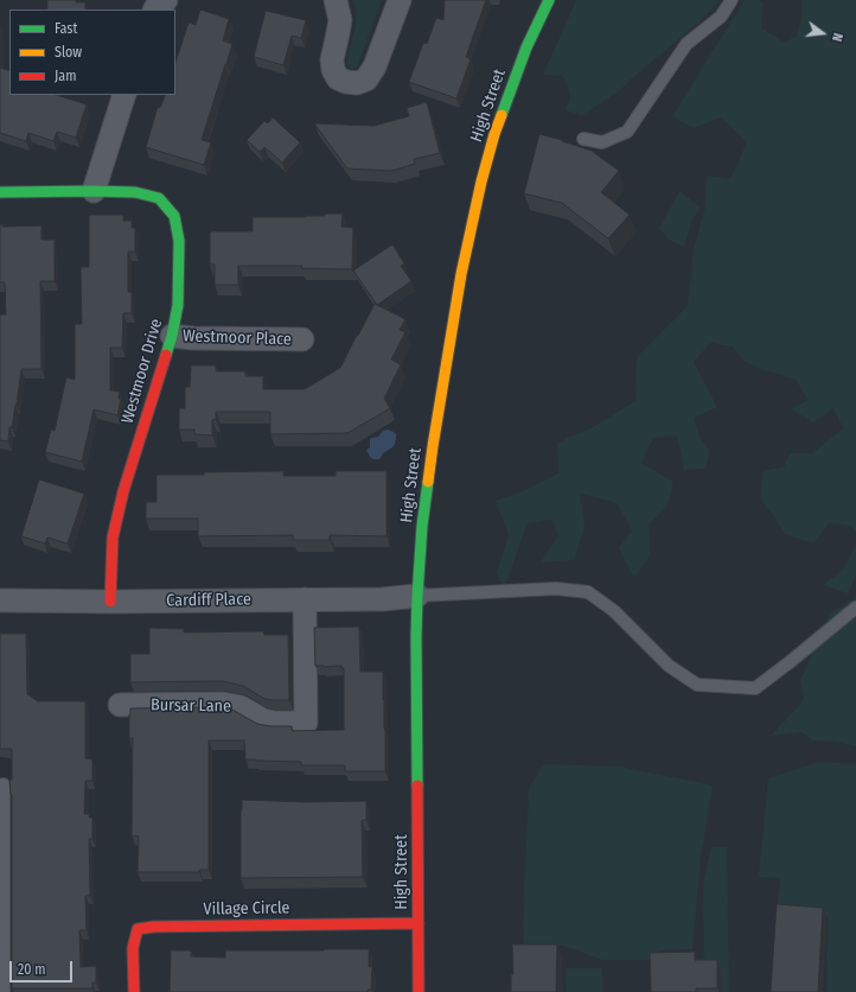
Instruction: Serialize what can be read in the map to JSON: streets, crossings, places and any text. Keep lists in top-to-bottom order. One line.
{"streets":{"main road":["High Street","Westmoor Drive","Village Circle"],"street":["Westmoor Place","Cardiff Place","Bursar Lane"]},"crossings":[["High Street","Cardiff Place"],["High Street","Village Circle"],["Westmoor Place","Westmoor Drive"],["Westmoor Drive","Cardiff Place"],["Cardiff Place","Bursar Lane"]],"legend":["Fast","Slow","Jam"],"scale_bar":"20 m","north":"right"}
